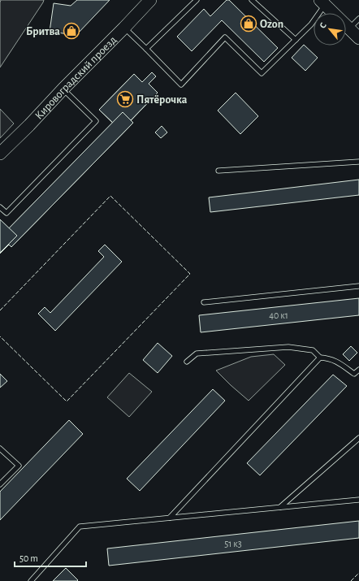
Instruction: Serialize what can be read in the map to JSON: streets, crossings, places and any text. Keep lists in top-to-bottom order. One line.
{"streets":{"street":["Кировоградский проезд"]},"places":{"shop":["Ozon","Бритва"],"supermarket":["Пятёрочка"]},"house_numbers":["40 к1","51 к3"],"scale_bar":"50 m","north":"top left"}
